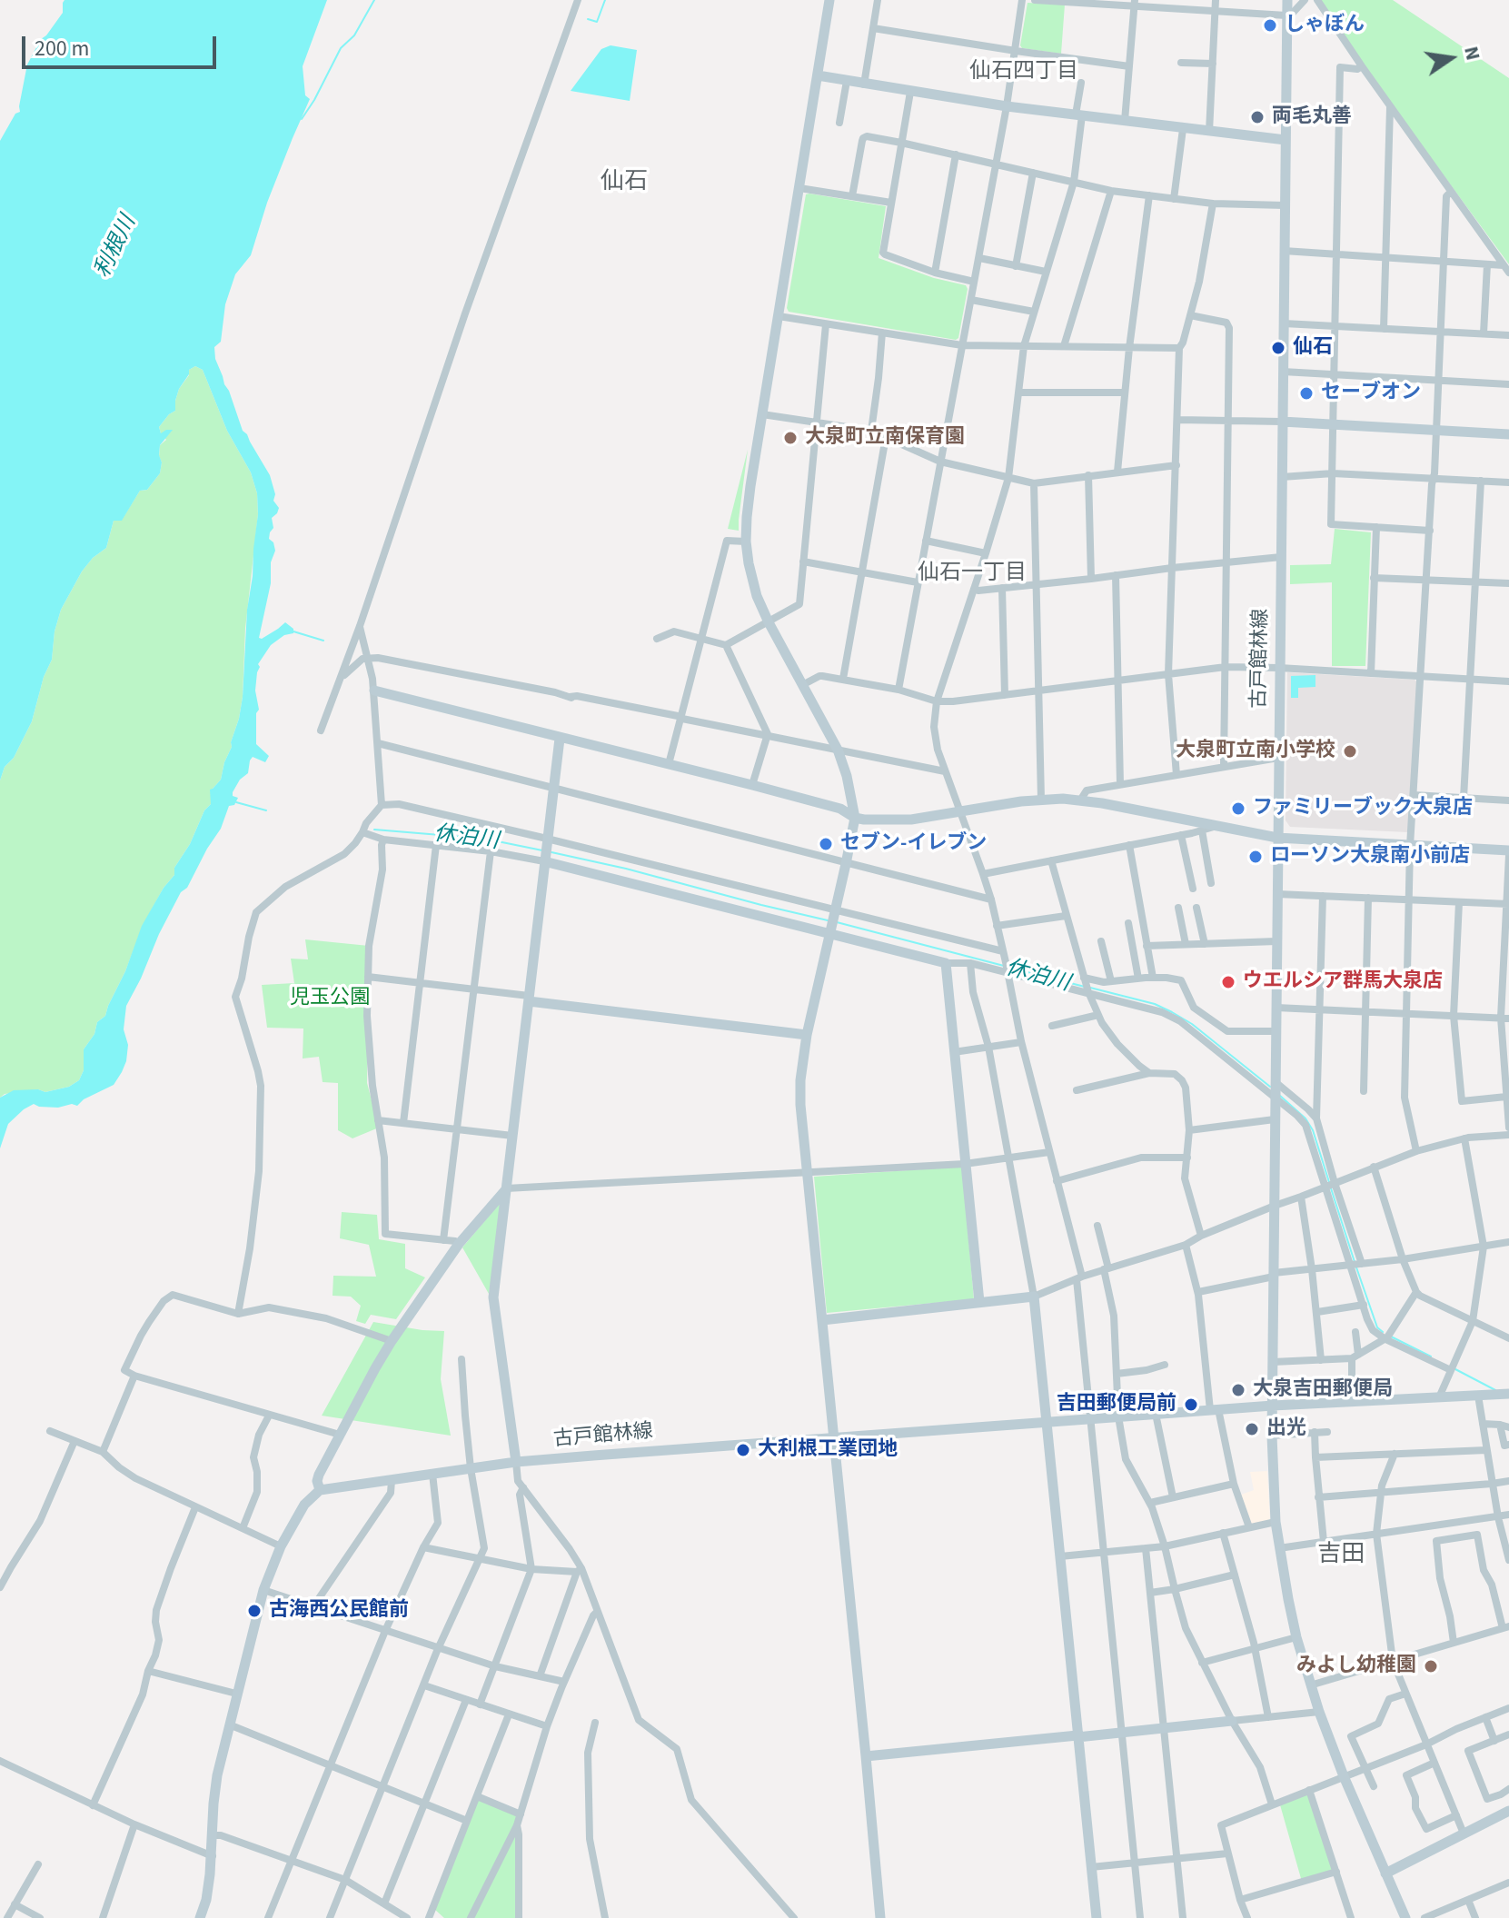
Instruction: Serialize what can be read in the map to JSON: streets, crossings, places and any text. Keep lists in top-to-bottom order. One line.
{"streets":{"street":["古戸館林線"]},"districts":["仙石四丁目","仙石","仙石一丁目","吉田"],"water":["利根川","休泊川"],"parks":["児玉公園"],"places":["しゃぼん","両毛丸善","仙石","セーブオン","大泉町立南保育園","大泉町立南小学校","ファミリーブック大泉店","セブン-イレブン","ローソン大泉南小前店","ウエルシア群馬大泉店","大泉吉田郵便局","吉田郵便局前","出光","大利根工業団地","古海西公民館前","みよし幼稚園"],"scale_bar":"200 m","north":"right"}
